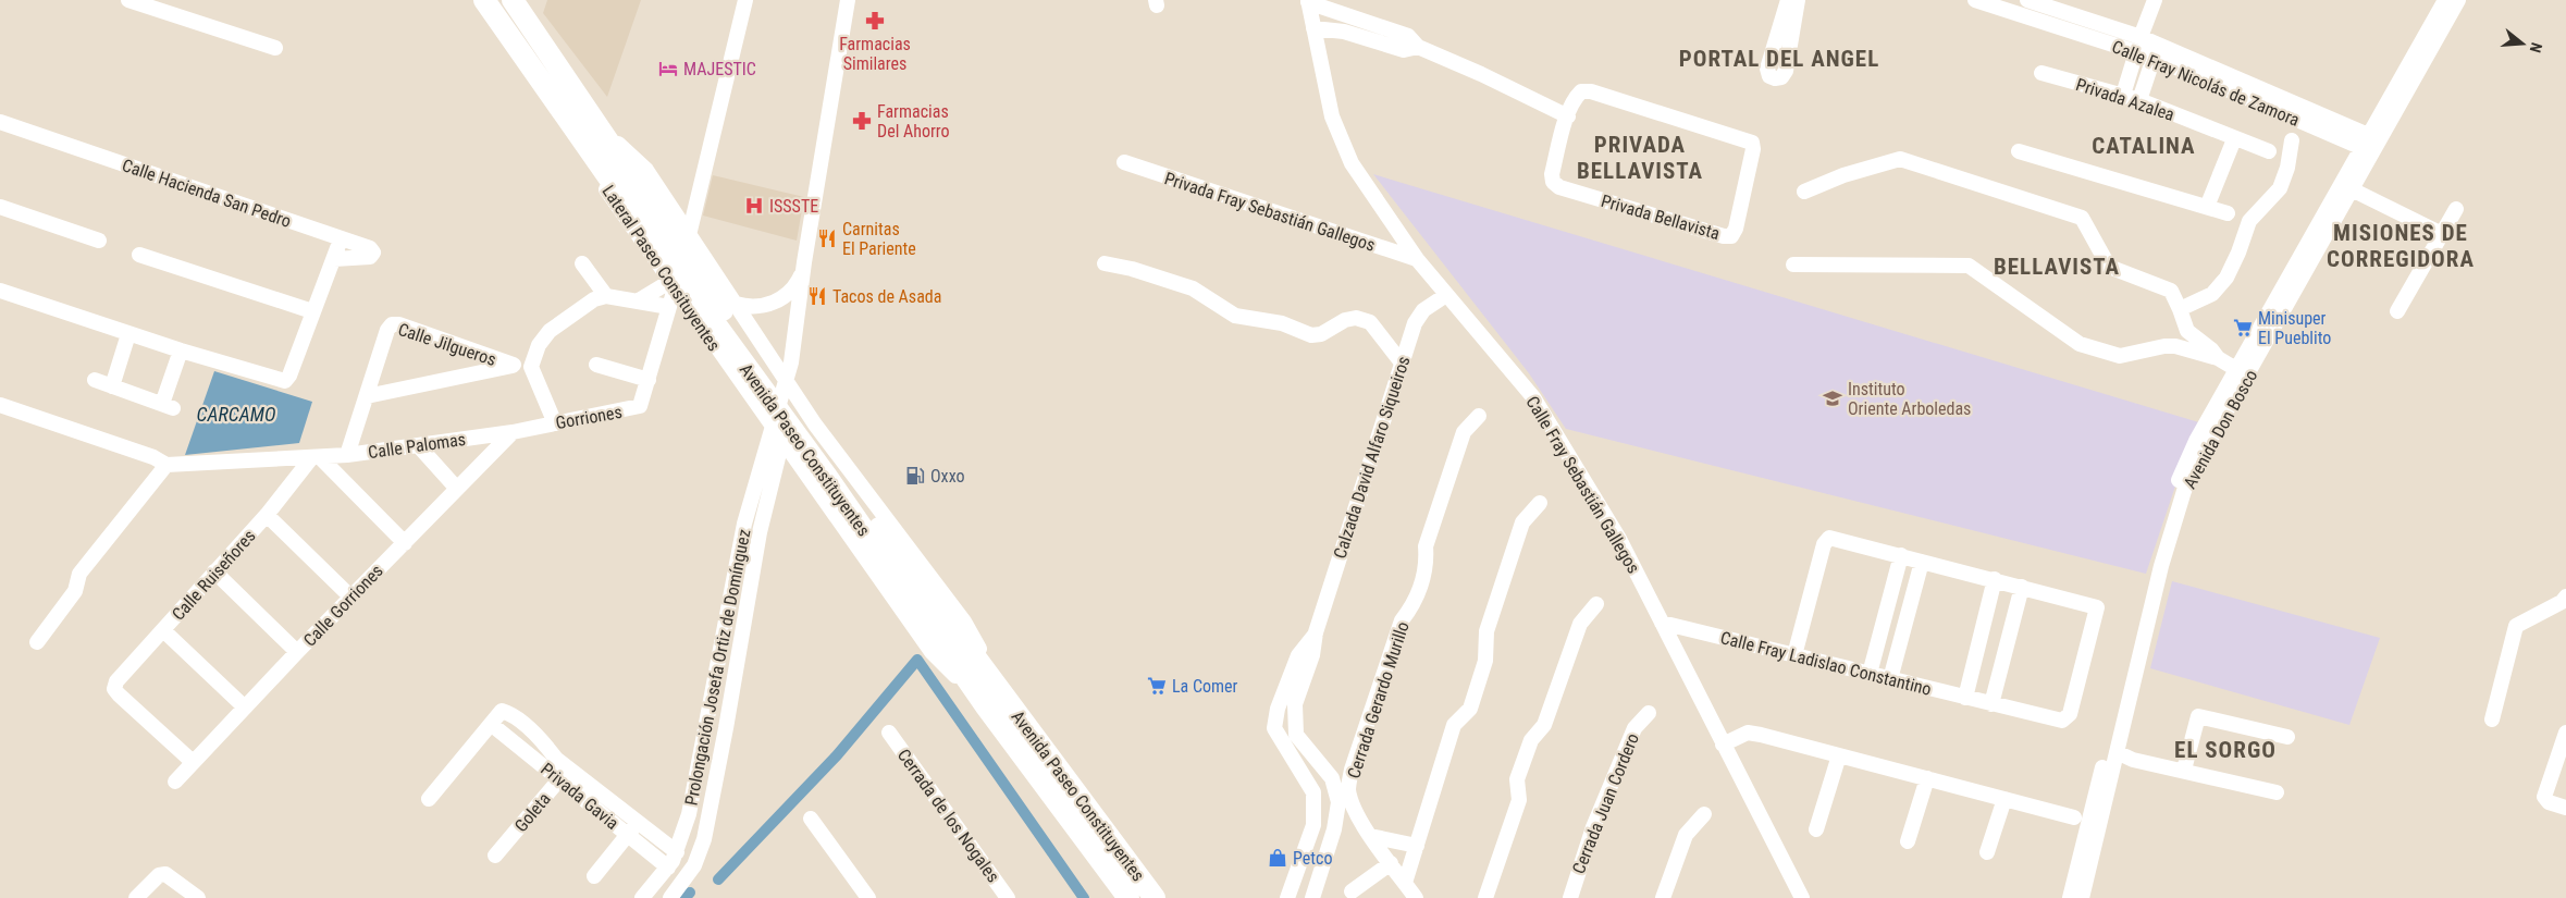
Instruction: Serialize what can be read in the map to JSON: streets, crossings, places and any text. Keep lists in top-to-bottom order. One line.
{"streets":{"highway":["Avenida Paseo Constituyentes"],"street":["Calle Fray Nicolás de Zamora","Privada Azalea","Calle Hacienda San Pedro","Privada Fray Sebastián Gallegos","Privada Bellavista","Lateral Paseo Consituyentes","Calle Jilgueros","Gorriones","Avenida Don Bosco","Calle Palomas","Calzada David Alfaro Siqueiros","Calle Fray Sebastián Gallegos","Calle Ruiseñores","Calle Gorriones","Calle Fray Ladislao Constantino","Prolongación Josefa Ortiz de Domínguez","Cerrada Gerardo Murillo","Privada Gavia","Cerrada Juan Cordero","Goleta","Cerrada de los Nogales"]},"crossings":[["Calle Fray Nicolás de Zamora","Avenida Don Bosco"],["Privada Fray Sebastián Gallegos","Calle Fray Sebastián Gallegos"],["Lateral Paseo Consituyentes","Gorriones"],["Lateral Paseo Consituyentes","Avenida Paseo Constituyentes"],["Lateral Paseo Consituyentes","Prolongación Josefa Ortiz de Domínguez"],["Calle Jilgueros","Calle Palomas"],["Gorriones","Calle Palomas"],["Gorriones","Calle Gorriones"],["Calle Palomas","Calle Ruiseñores"],["Calle Palomas","Calle Gorriones"],["Calzada David Alfaro Siqueiros","Calle Fray Sebastián Gallegos"],["Calle Fray Sebastián Gallegos","Calle Fray Ladislao Constantino"],["Calle Ruiseñores","Calle Gorriones"],["Prolongación Josefa Ortiz de Domínguez","Privada Gavia"],["Privada Gavia","Goleta"]],"districts":["PORTAL DEL ANGEL","PRIVADA BELLAVISTA","CATALINA","MISIONES DE CORREGIDORA","BELLAVISTA","EL SORGO"],"water":["CARCAMO"],"places":{"pharmacy":["Farmacias Similares","Farmacias Del Ahorro"],"hotel":["MAJESTIC"],"hospital":["ISSSTE"],"restaurant":["Carnitas El Pariente","Tacos de Asada"],"supermarket":["Minisuper El Pueblito","La Comer"],"school or university":["Instituto Oriente Arboledas"],"fuel station":["Oxxo"],"shop":["Petco"]},"north":"right"}
